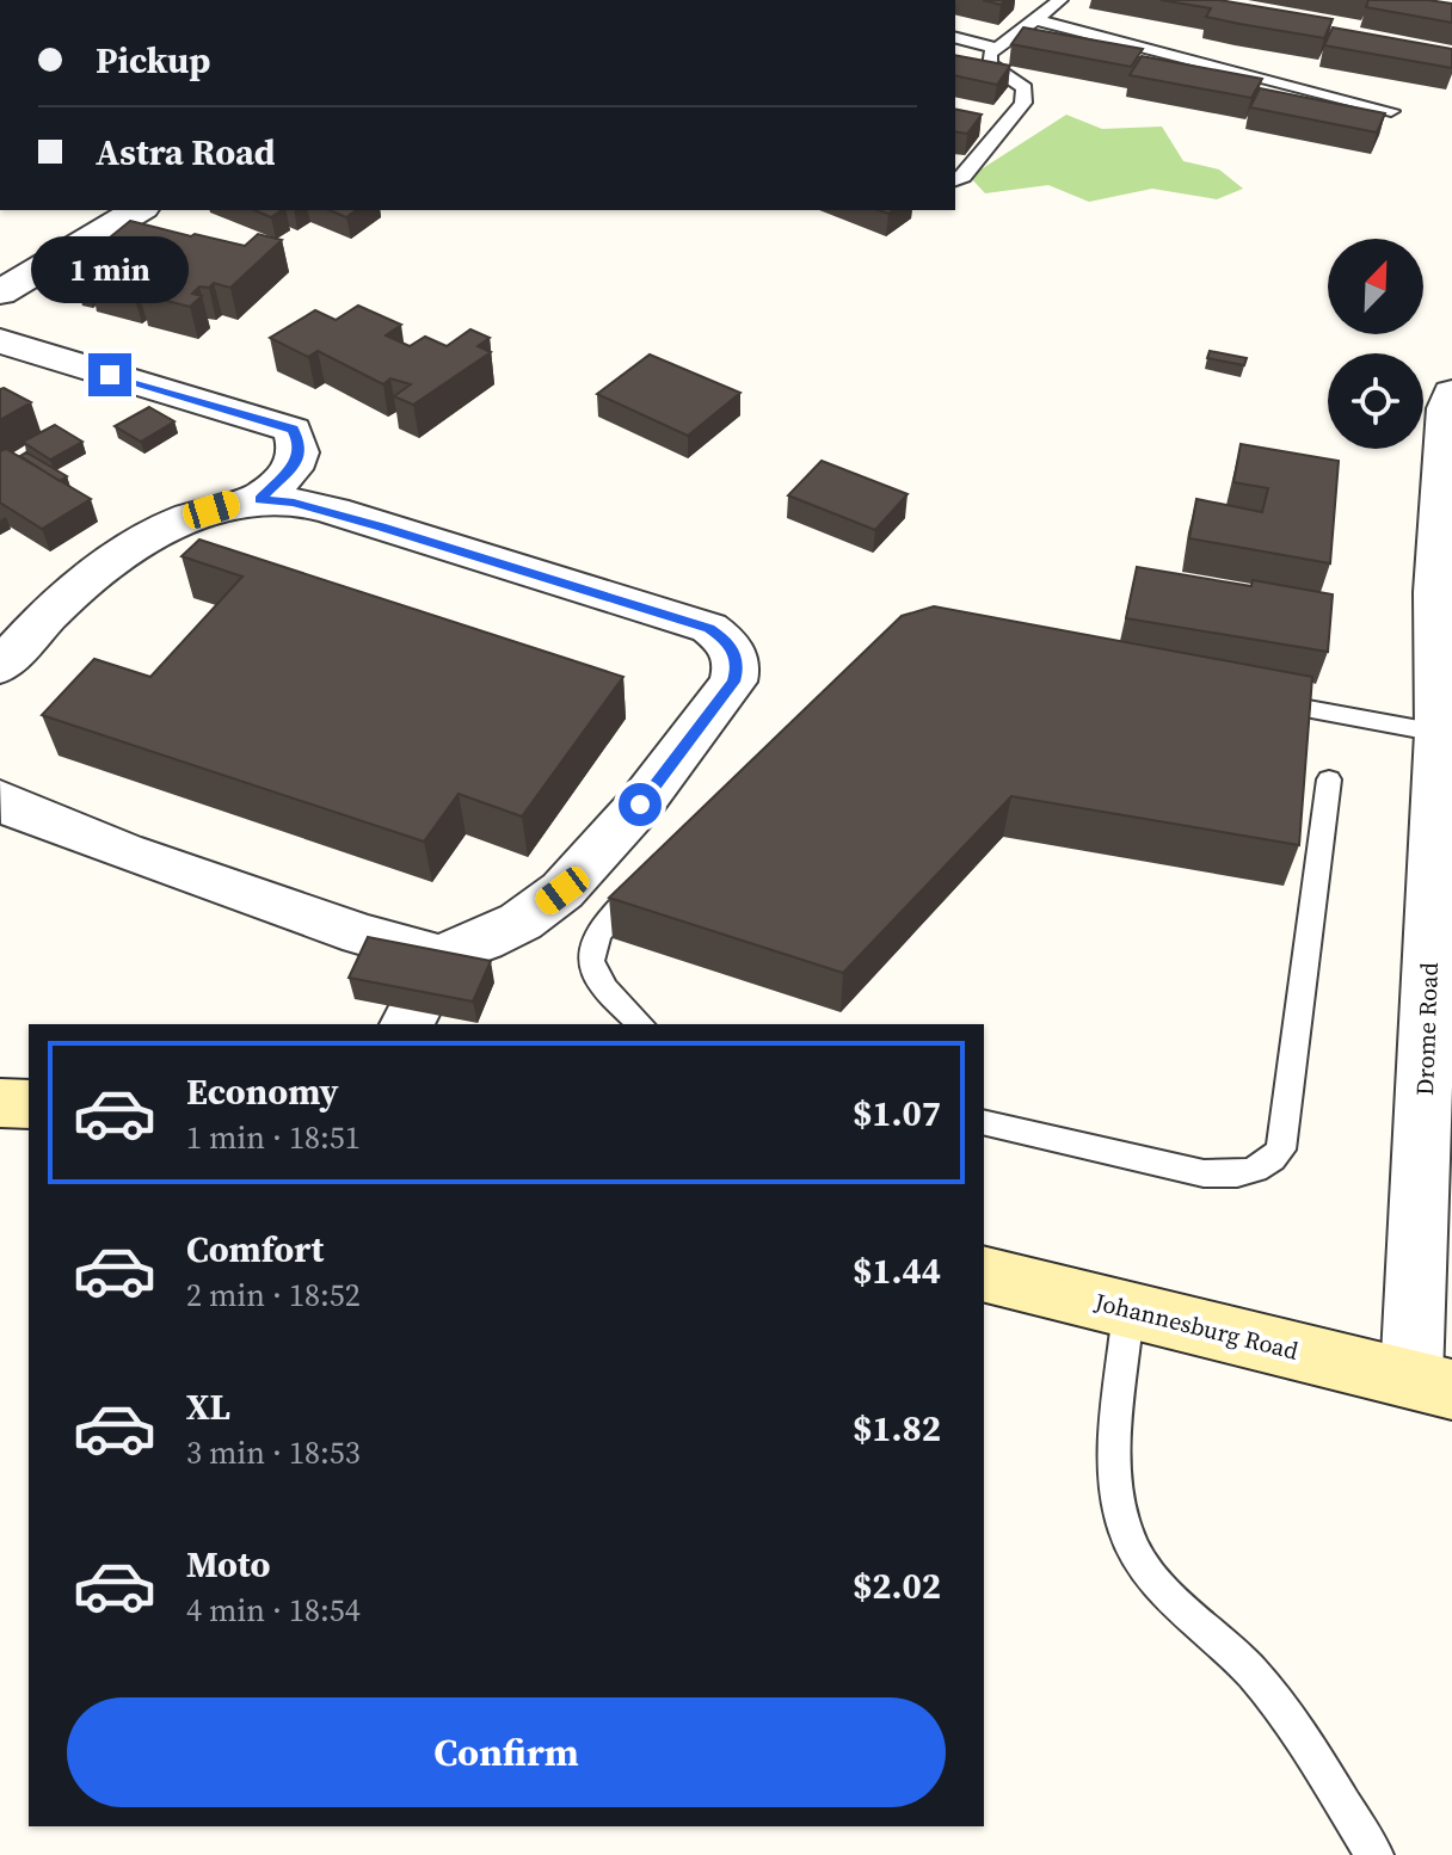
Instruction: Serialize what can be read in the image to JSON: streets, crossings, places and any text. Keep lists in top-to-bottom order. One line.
{"streets":{"main road":["Johannesburg Road"],"street":["Drome Road"]},"crossings":[["Drome Road","Johannesburg Road"]],"north":"top right","page":{"banner":["Pickup","Astra Road"],"bubble":"1 min","list":[{"name":"Economy","note":"1 min · 18:51","value":"$1.07"},{"name":"Comfort","note":"2 min · 18:52","value":"$1.44"},{"name":"XL","note":"3 min · 18:53","value":"$1.82"},{"name":"Moto","note":"4 min · 18:54","value":"$2.02"}],"buttons":"Confirm"}}
